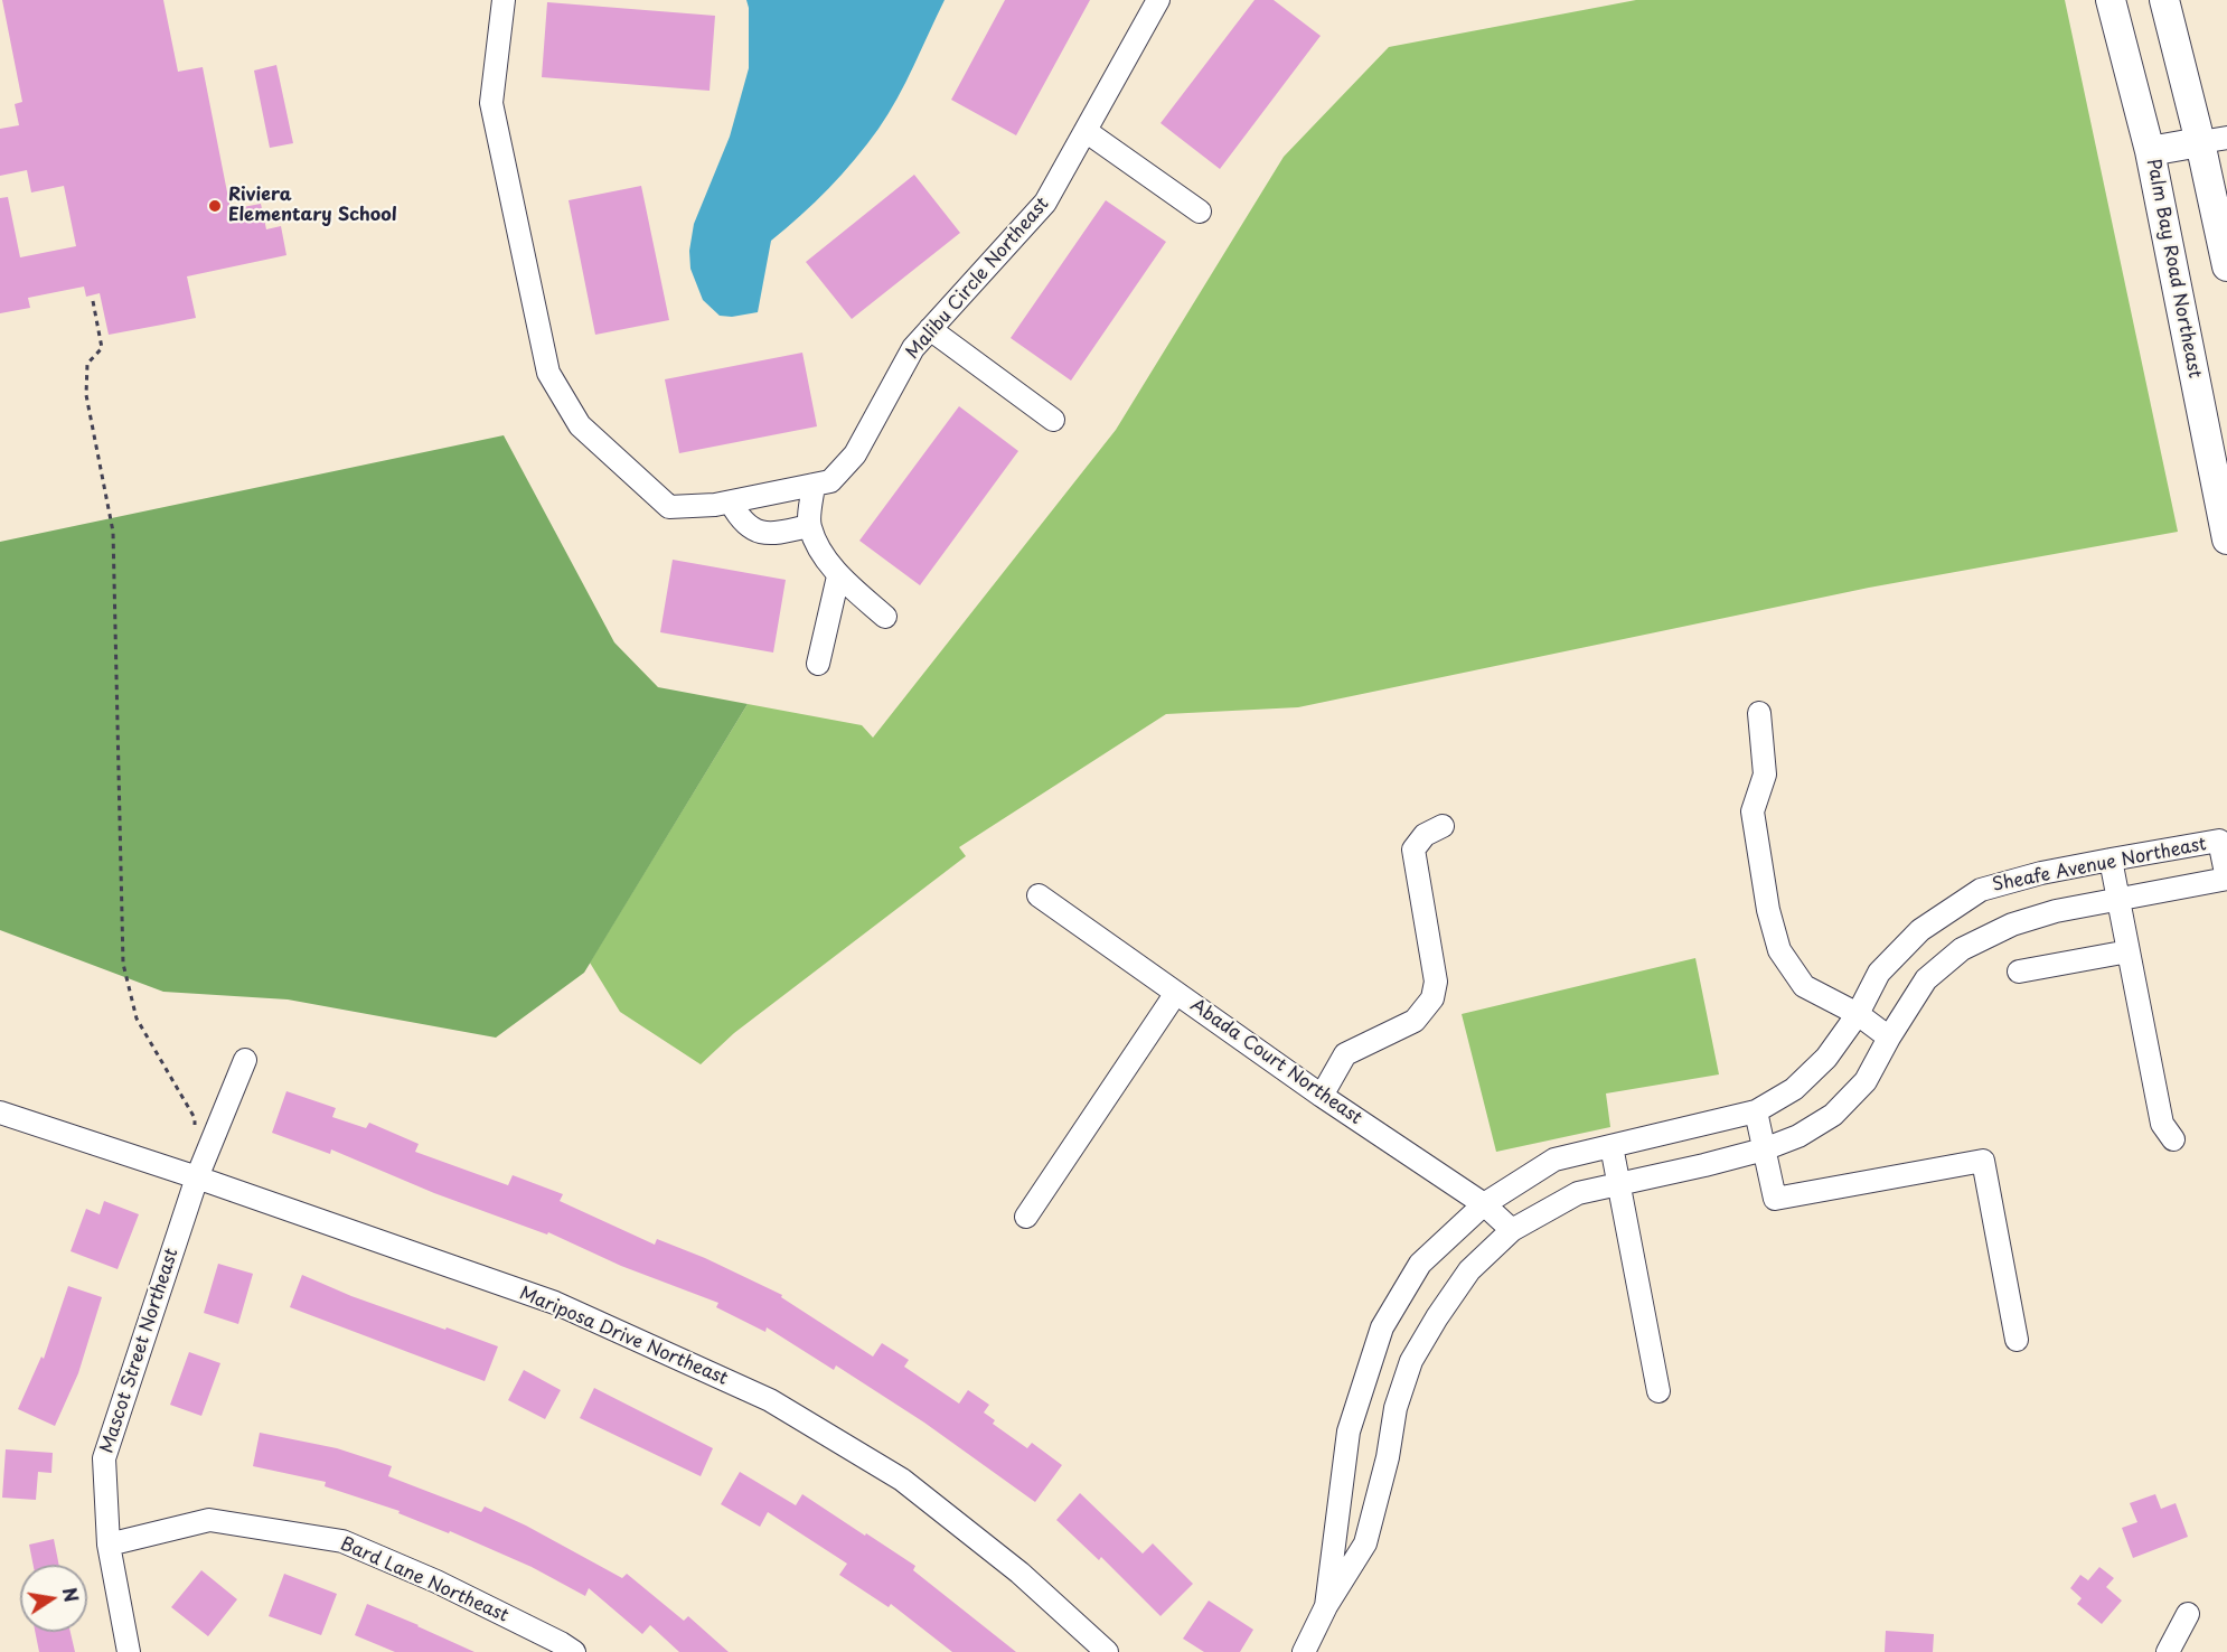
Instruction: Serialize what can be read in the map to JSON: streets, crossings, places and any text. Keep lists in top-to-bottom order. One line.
{"streets":{"main road":["Palm Bay Road Northeast"],"street":["Malibu Circle Northeast","Sheafe Avenue Northeast","Abada Court Northeast","Mariposa Drive Northeast","Mascot Street Northeast","Bard Lane Northeast"]},"crossings":[["Sheafe Avenue Northeast","Abada Court Northeast"],["Mariposa Drive Northeast","Mascot Street Northeast"],["Mascot Street Northeast","Bard Lane Northeast"]],"places":["Riviera Elementary School"],"north":"right"}
